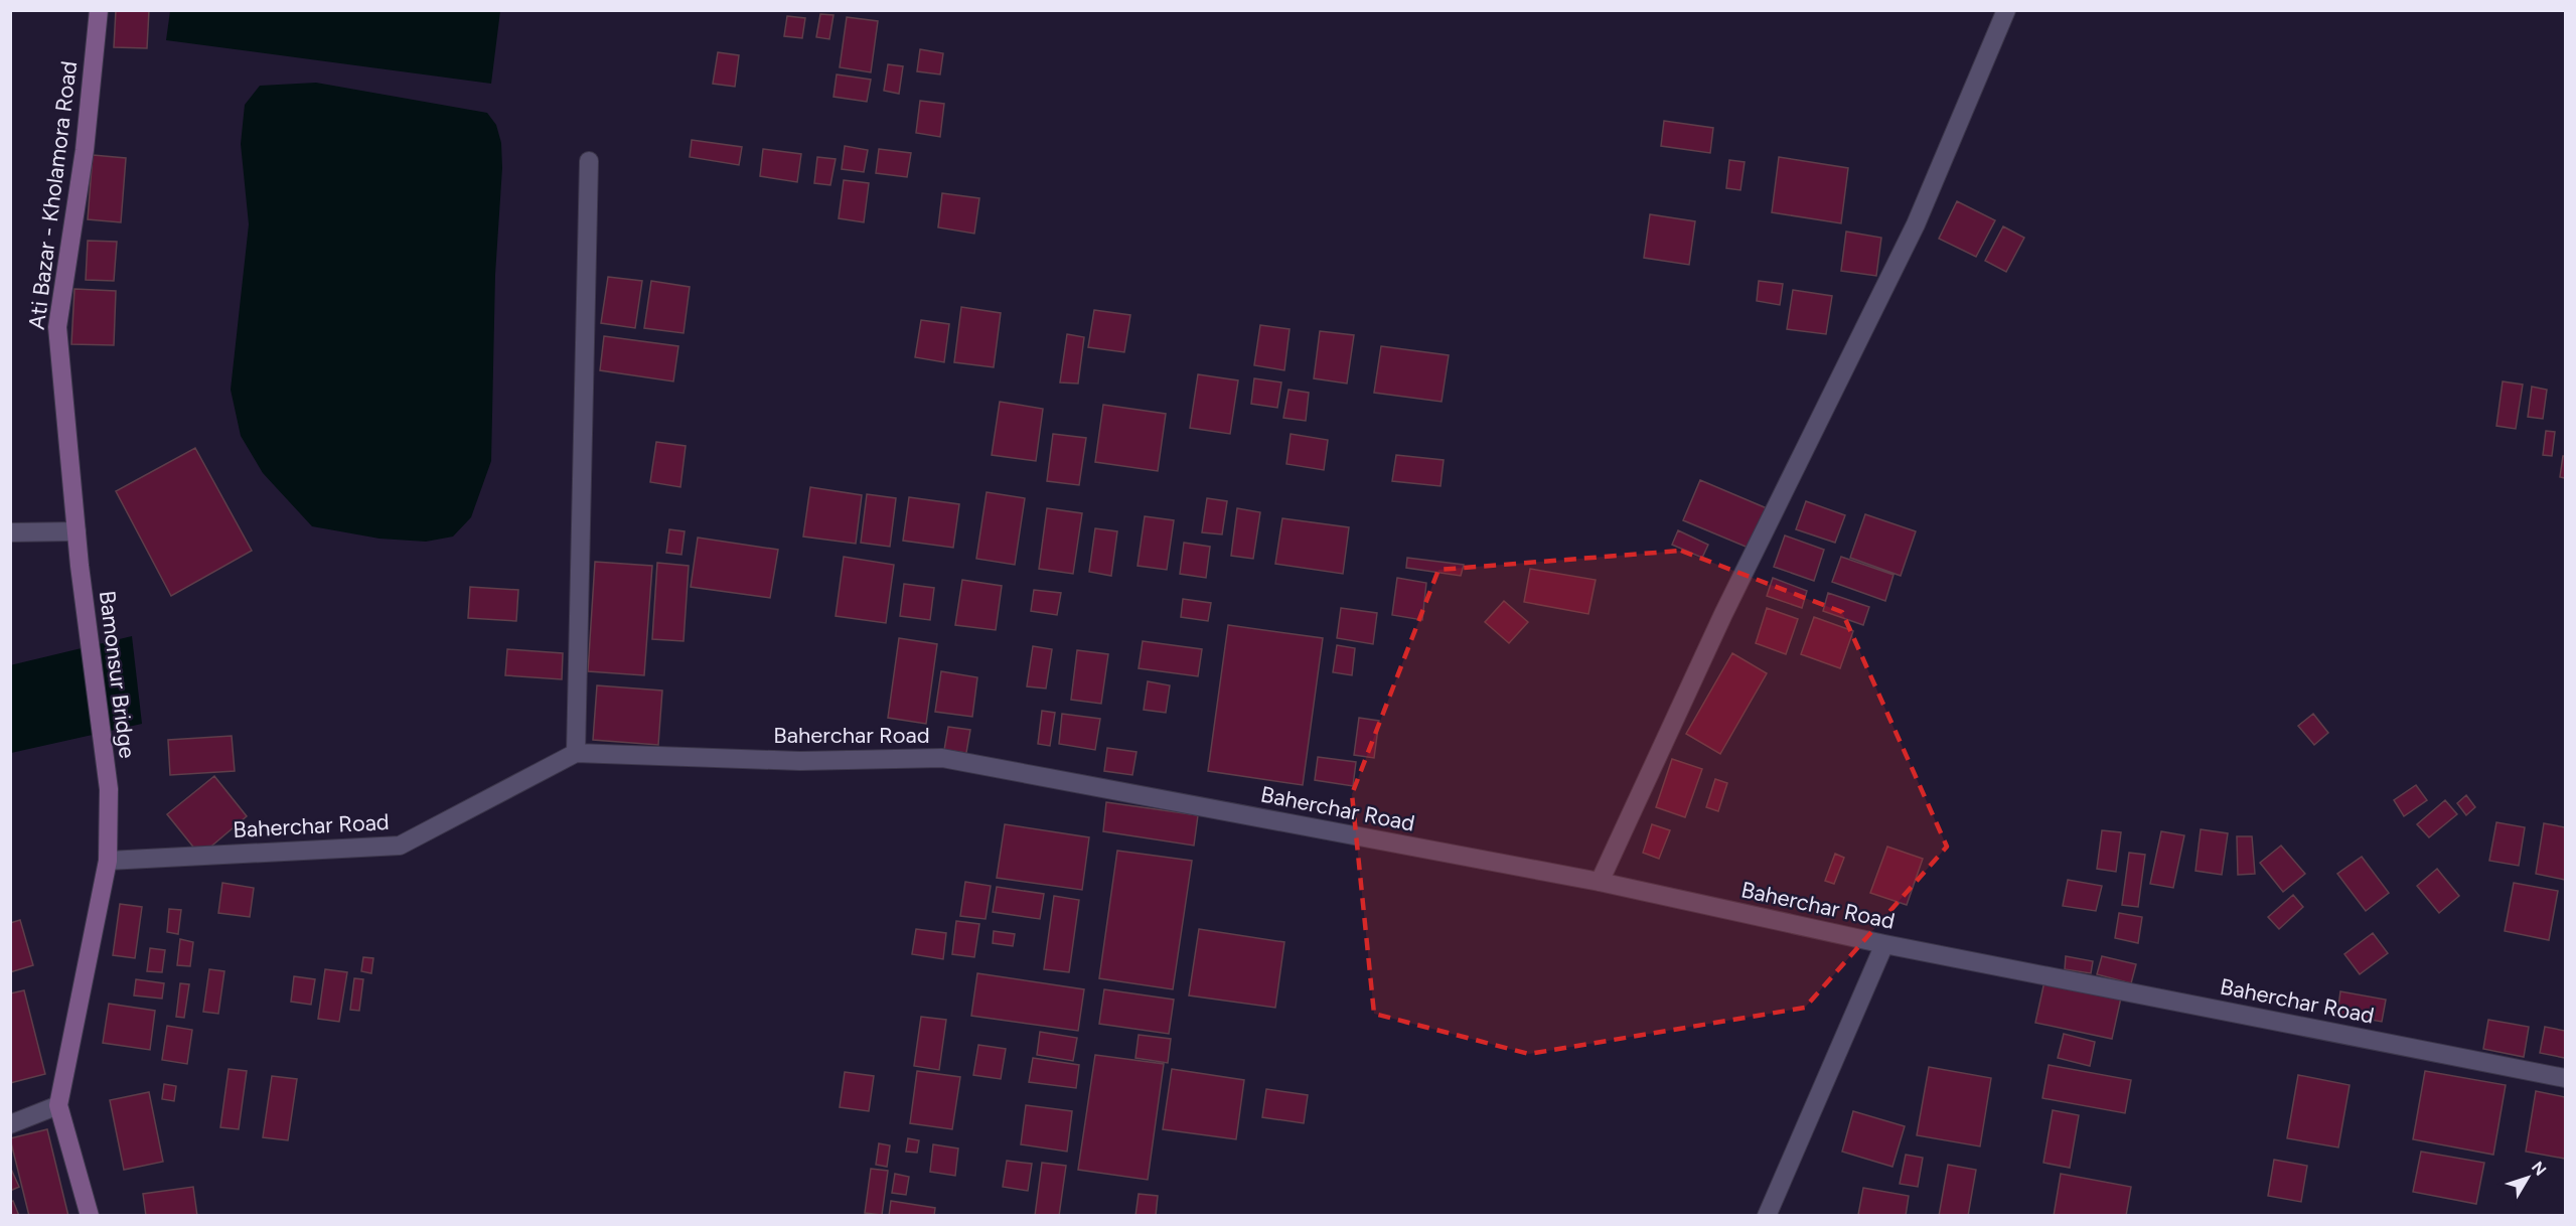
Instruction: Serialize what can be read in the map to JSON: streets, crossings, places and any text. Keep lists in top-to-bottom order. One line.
{"streets":{"main road":["Ati Bazar - Kholamora Road","Bamonsur Bridge"],"street":["Baherchar Road"]},"crossings":[["Ati Bazar - Kholamora Road","Bamonsur Bridge"],["Bamonsur Bridge","Baherchar Road"]],"north":"top right"}
